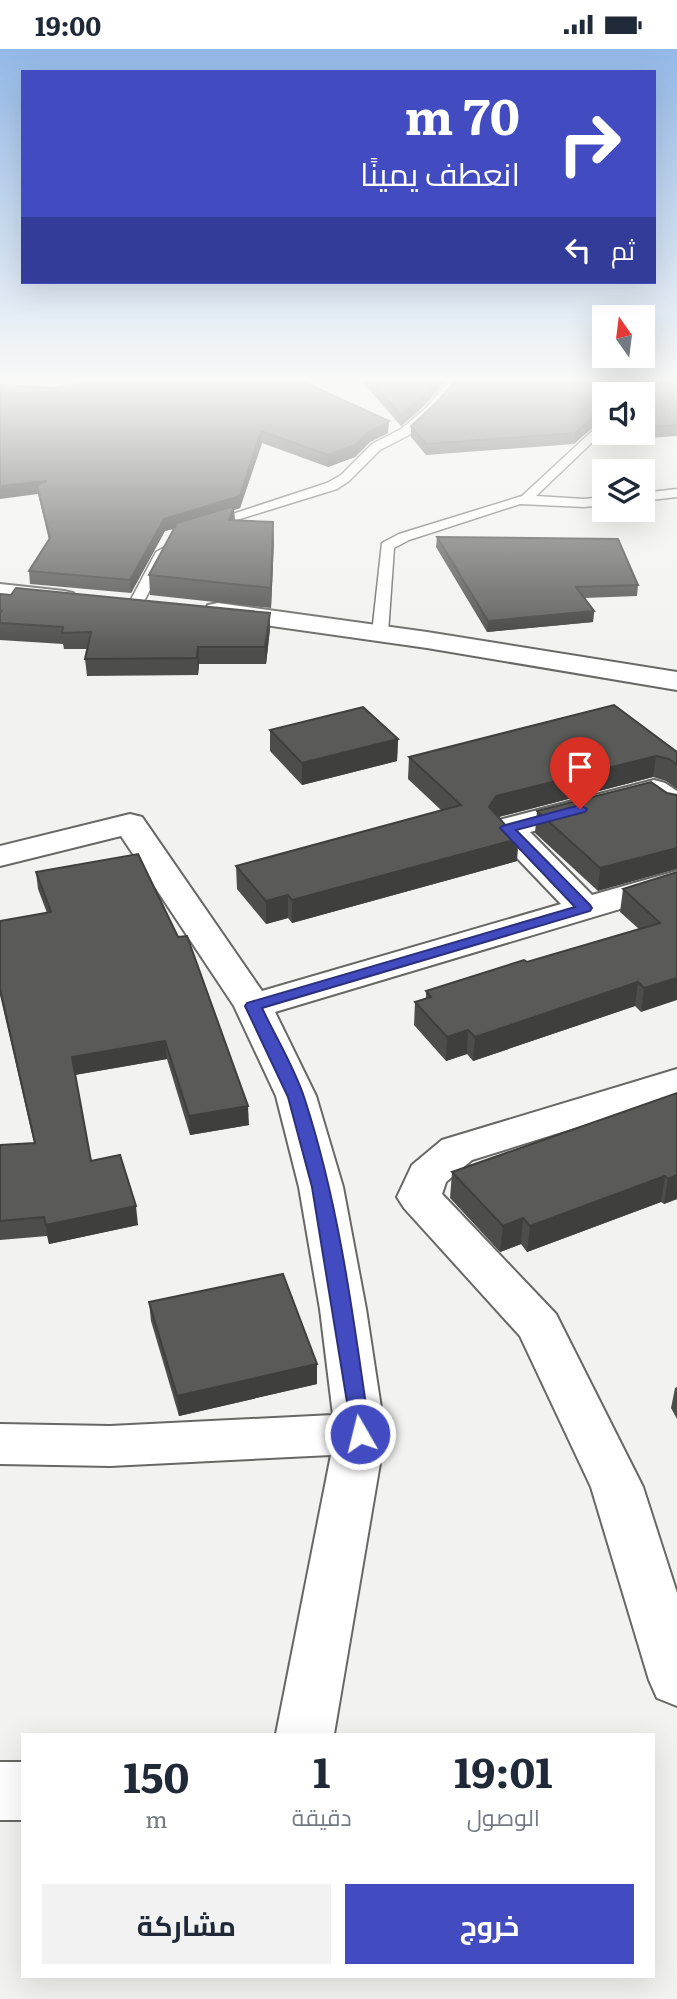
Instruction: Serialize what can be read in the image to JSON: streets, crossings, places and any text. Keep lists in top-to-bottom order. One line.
{"north":"top","page":{"status":"19:00","turn":["70 m","انعطف يمينًا"],"then":"ثم","eta":["19:01","الوصول","1","دقيقة","150","m"],"buttons":["خروج","مشاركة"]}}
